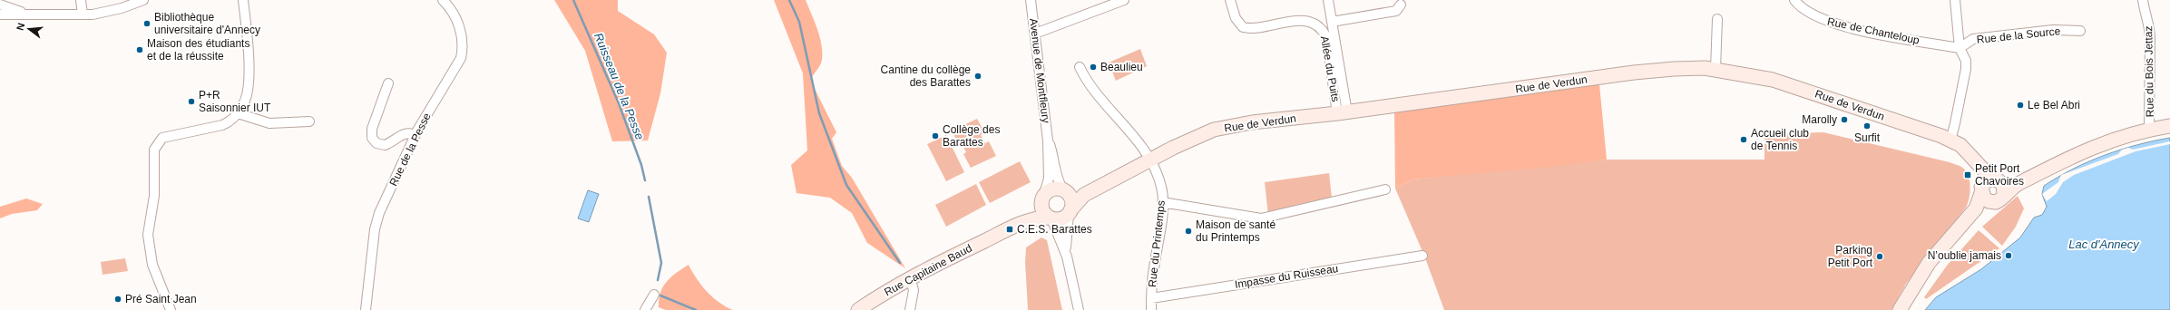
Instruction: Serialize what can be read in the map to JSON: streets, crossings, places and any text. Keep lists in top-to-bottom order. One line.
{"streets":{"main road":["Rue de Verdun","Rue Capitaine Baud"],"street":["Rue de Chanteloup","Rue de la Source","Allée du Puits","Avenue de Montfleury","Rue du Bois Jettaz","Rue de la Pesse","Rue du Printemps","Impasse du Ruisseau"]},"crossings":[["Rue de Chanteloup","Rue de la Source"],["Allée du Puits","Rue de Verdun"],["Avenue de Montfleury","Rue de Verdun"],["Avenue de Montfleury","Rue Capitaine Baud"],["Rue de Verdun","Rue du Printemps"],["Rue de Verdun","Rue Capitaine Baud"],["Rue du Printemps","Impasse du Ruisseau"]],"water":["Ruisseau de la Pesse","Lac d'Annecy"],"places":{"other":["Bibliothèque universitaire d'Annecy","Maison des étudiants et de la réussite","Beaulieu","Cantine du collège des Barattes","P+R Saisonnier IUT","Le Bel Abri","Marolly","Surfit","Collège des Barattes","Accueil club de Tennis","Maison de santé du Printemps","N’oublie jamais","Parking Petit Port","Pré Saint Jean"],"transit":["Petit Port Chavoires","C.E.S. Barattes"]},"north":"left"}
